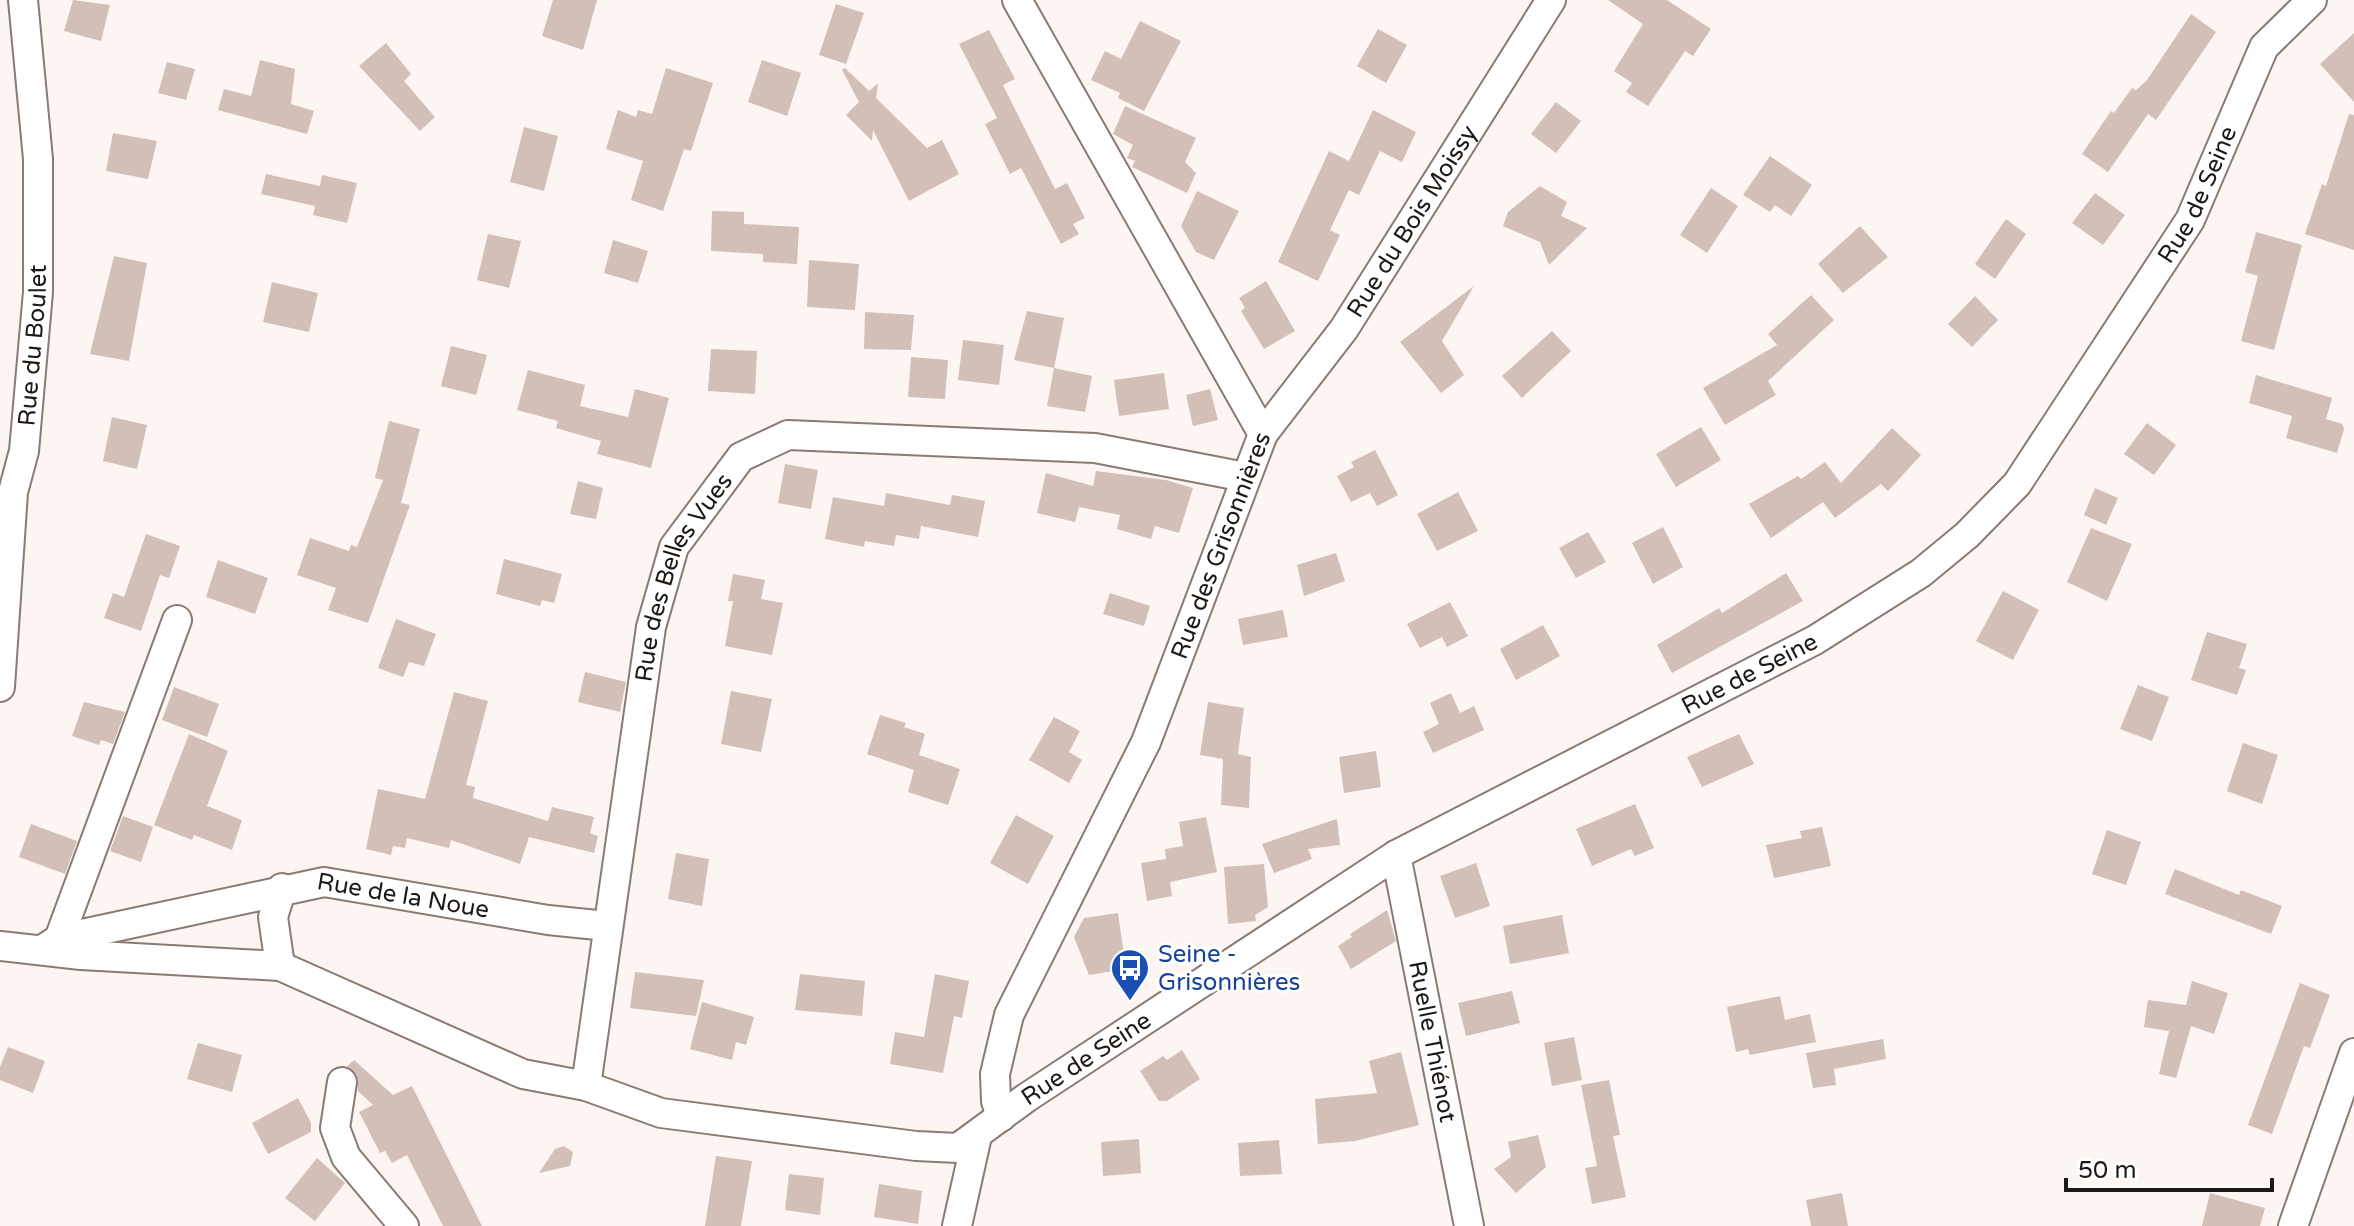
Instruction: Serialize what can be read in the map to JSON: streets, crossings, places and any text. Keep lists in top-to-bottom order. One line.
{"streets":{"street":["Rue de Seine","Rue du Bois Moissy","Rue du Boulet","Rue des Grisonnières","Rue des Belles Vues","Rue de la Noue","Ruelle Thiénot"]},"crossings":[["Rue de Seine","Rue des Grisonnières"],["Rue de Seine","Rue de la Noue"],["Rue de Seine","Ruelle Thiénot"],["Rue du Bois Moissy","Rue des Grisonnières"],["Rue des Grisonnières","Rue des Belles Vues"],["Rue des Belles Vues","Rue de la Noue"]],"places":{"bus stop":["Seine - Grisonnières"]},"scale_bar":"50 m"}
